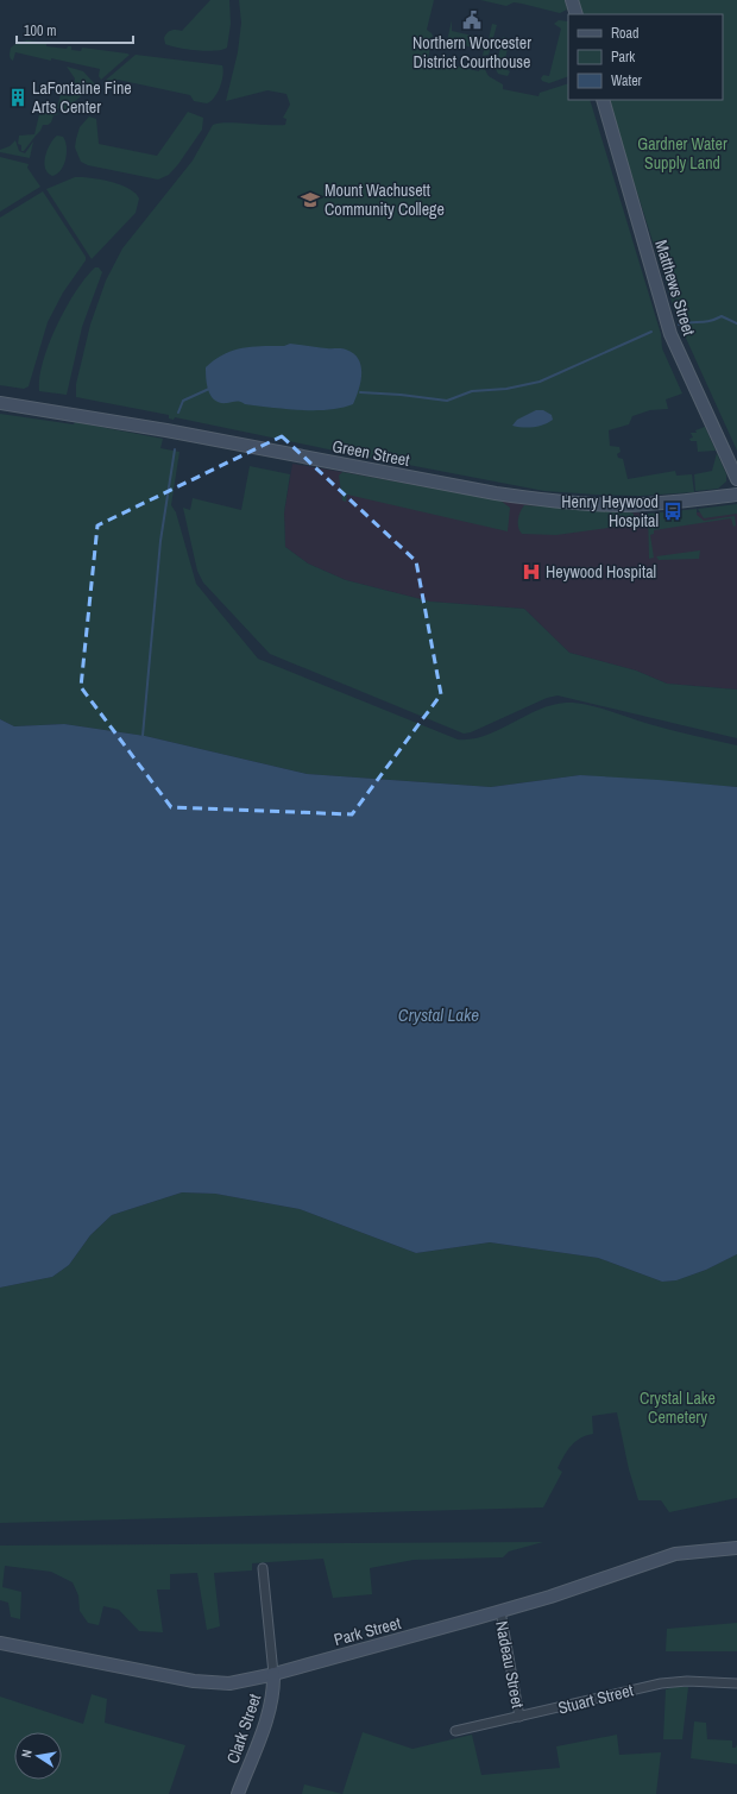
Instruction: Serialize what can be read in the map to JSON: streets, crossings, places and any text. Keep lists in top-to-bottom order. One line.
{"streets":{"street":["Matthews Street","Green Street","Park Street","Nadeau Street","Stuart Street","Clark Street"]},"crossings":[["Park Street","Nadeau Street"],["Park Street","Clark Street"],["Nadeau Street","Stuart Street"]],"water":["Crystal Lake"],"parks":["Gardner Water Supply Land","Crystal Lake Cemetery"],"places":{"public building":["Northern Worcester District Courthouse"],"building":["LaFontaine Fine Arts Center"],"school or university":["Mount Wachusett Community College"],"bus stop":["Henry Heywood Hospital"],"hospital":["Heywood Hospital"]},"legend":["Road","Park","Water"],"scale_bar":"100 m","north":"left"}
